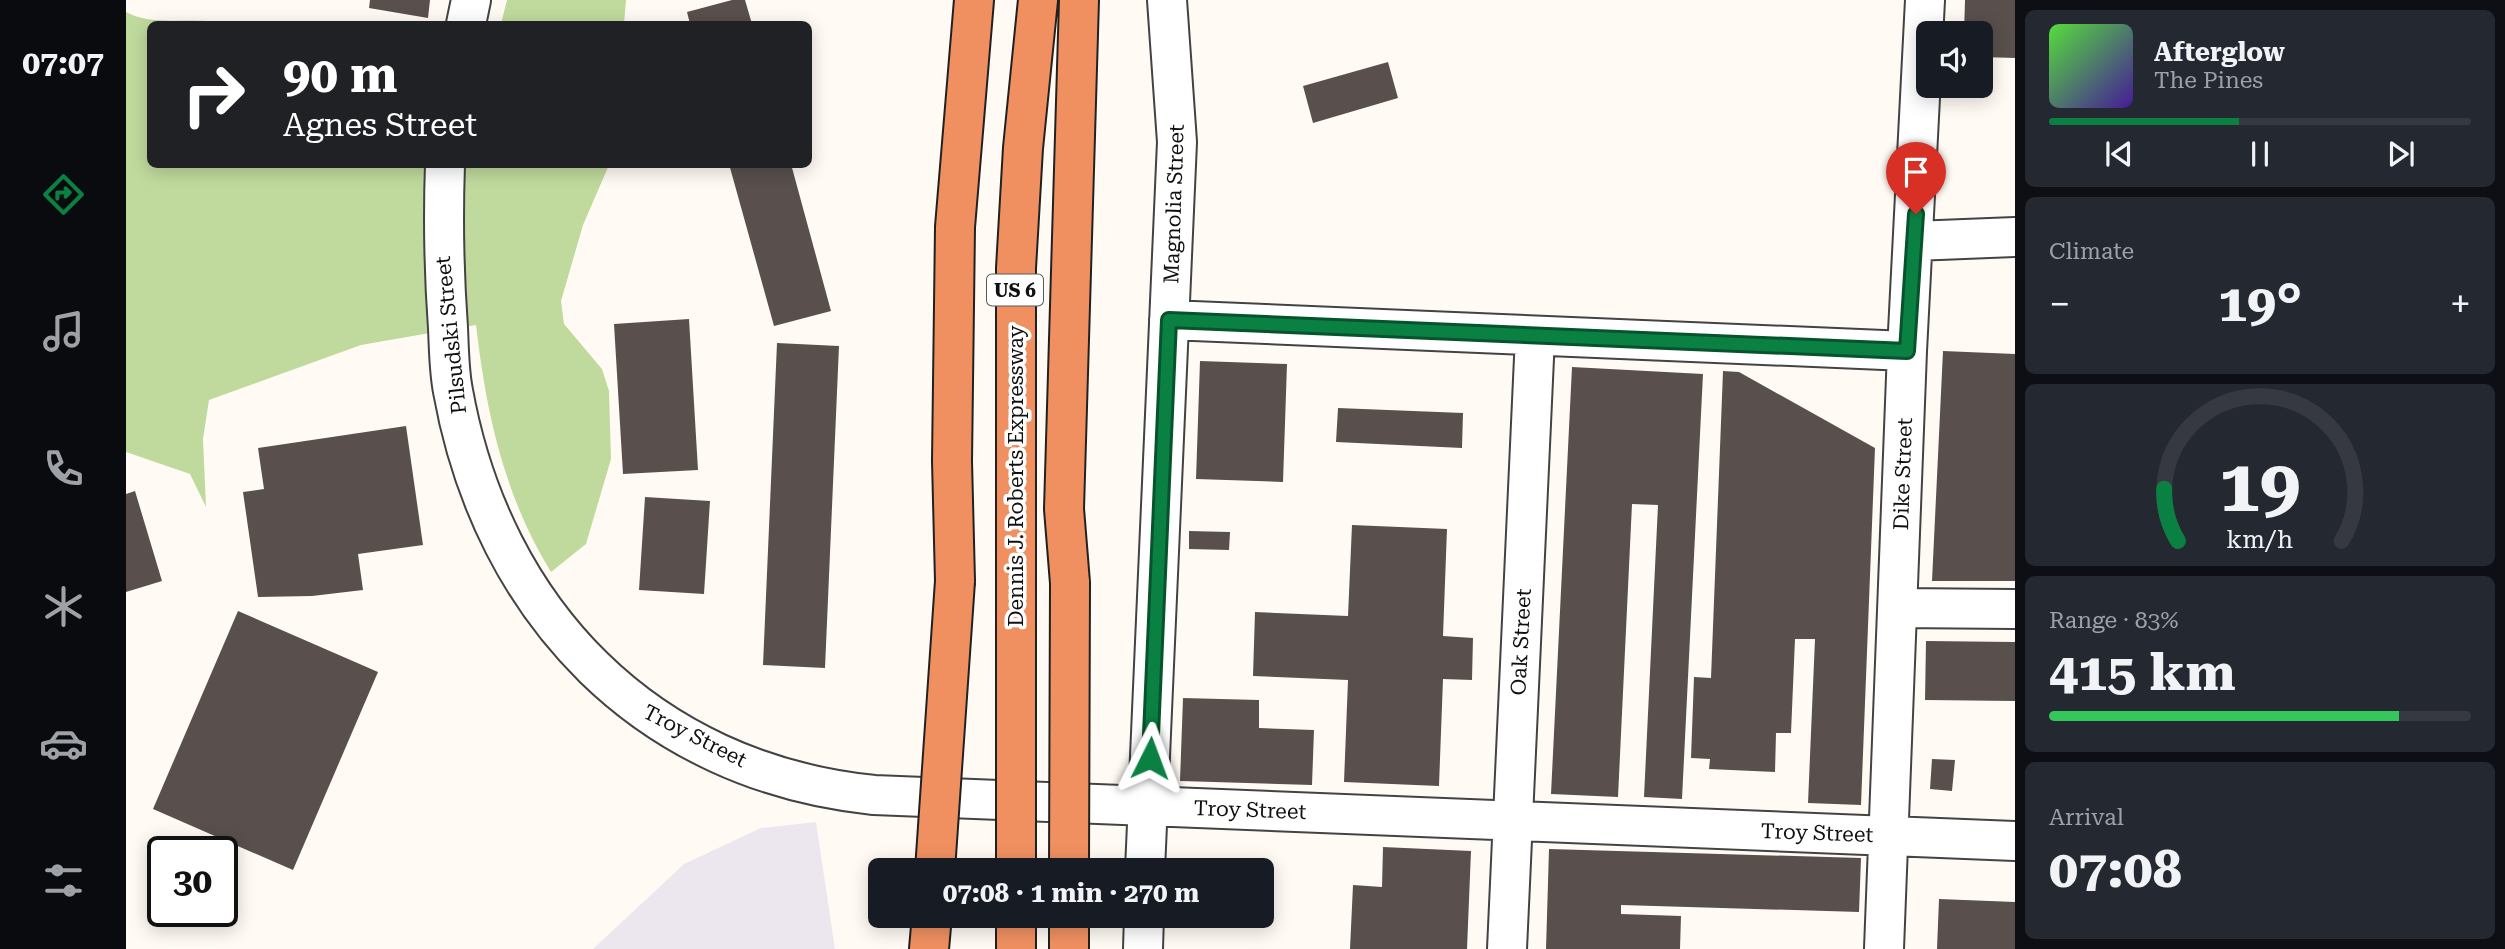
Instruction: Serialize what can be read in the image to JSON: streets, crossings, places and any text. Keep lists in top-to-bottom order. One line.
{"streets":{"highway":["US 6","Dennis J. Roberts Expressway"],"street":["Magnolia Street","Pilsudski Street","Dike Street","Oak Street","Troy Street"]},"crossings":[["Magnolia Street","Troy Street"],["Pilsudski Street","Troy Street"],["Dike Street","Troy Street"],["Oak Street","Troy Street"]],"page":{"tabs":"07:07","turn":["90 m","Agnes Street"],"song":["Afterglow","The Pines"],"tile":["Climate",["Range · 83%","415 km"],["Arrival","07:08"]],"heat":["−","19°","+"],"limit":"30","trip":"07:08 · 1 min · 270 m","gauge":["19","km/h"]}}
